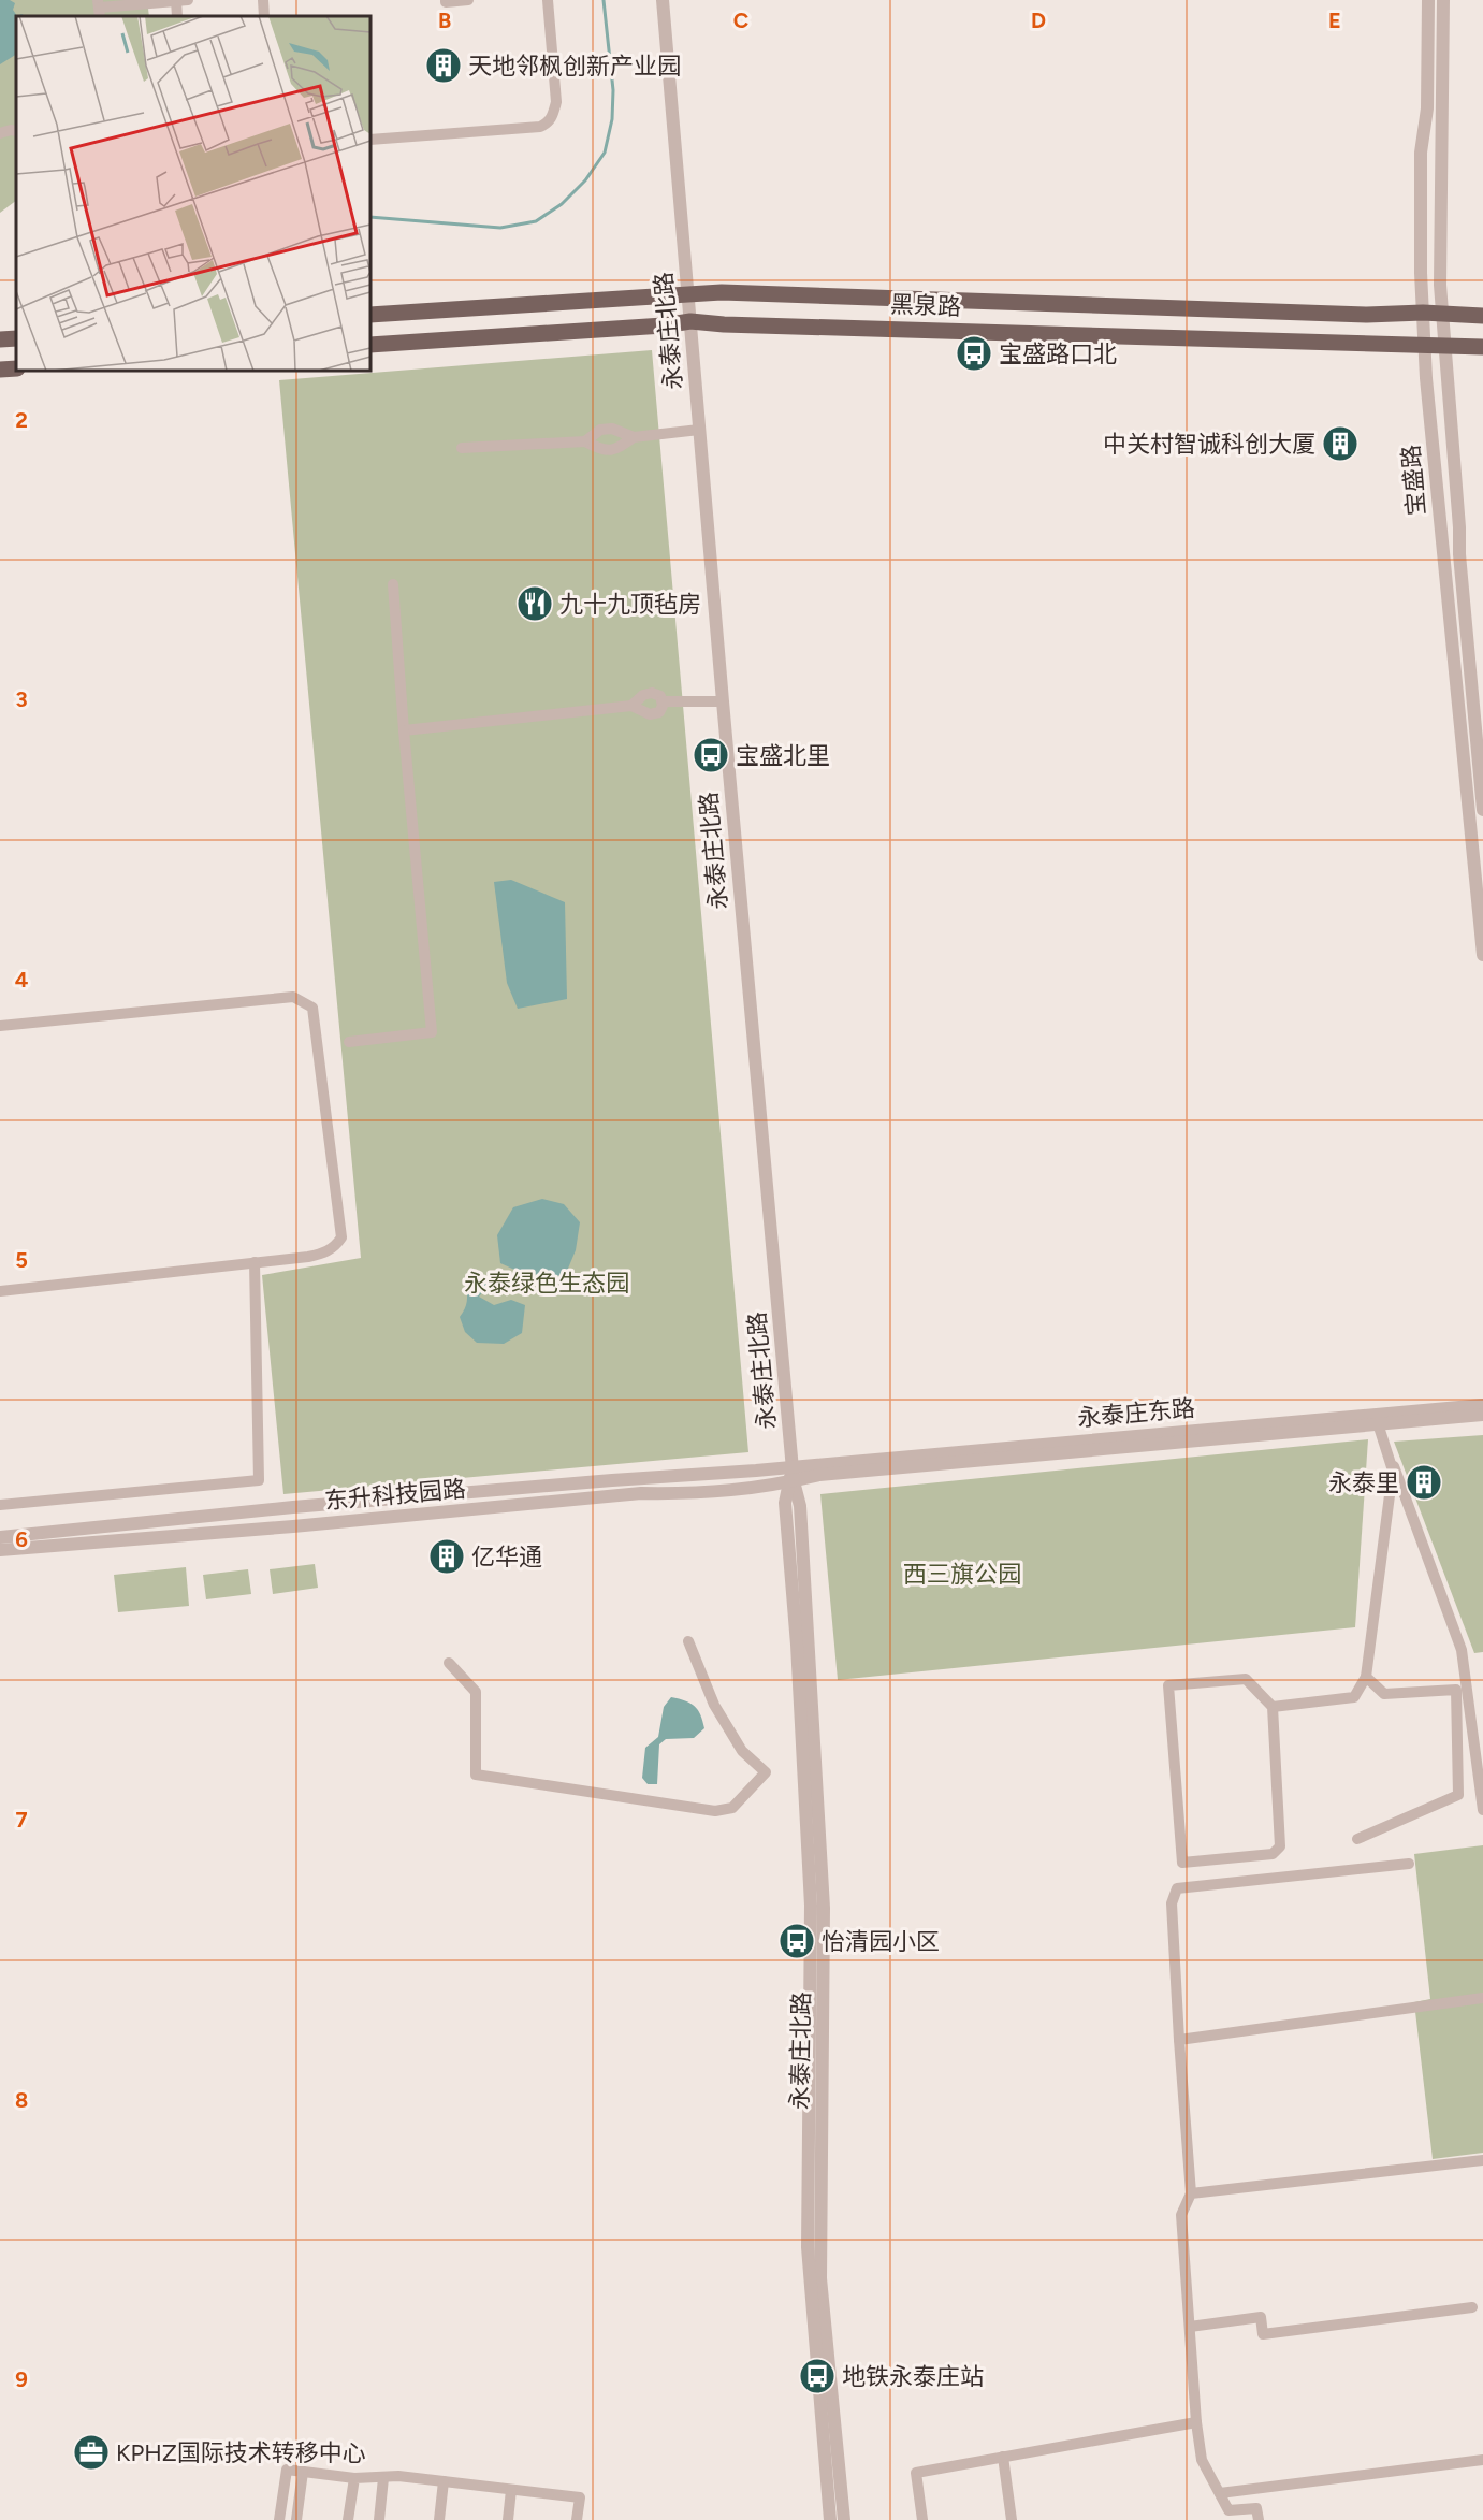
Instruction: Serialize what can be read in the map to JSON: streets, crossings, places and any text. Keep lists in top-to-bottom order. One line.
{"streets":{"main road":["黑泉路"],"street":["永泰庄北路","宝盛路","永泰庄东路","东升科技园路"]},"crossings":[["黑泉路","永泰庄北路"],["黑泉路","宝盛路"],["永泰庄北路","永泰庄东路"],["永泰庄北路","东升科技园路"],["永泰庄东路","东升科技园路"]],"parks":["永泰绿色生态园","西三旗公园"],"places":{"building":["天地邻枫创新产业园","中关村智诚科创大厦","永泰里","亿华通"],"bus stop":["宝盛路口北","宝盛北里","怡清园小区","地铁永泰庄站"],"restaurant":["九十九顶毡房"],"office":["KPHZ国际技术转移中心"]},"grid":{"columns":["B","C","D","E"],"rows":["2","3","4","5","6","7","8","9"]}}
